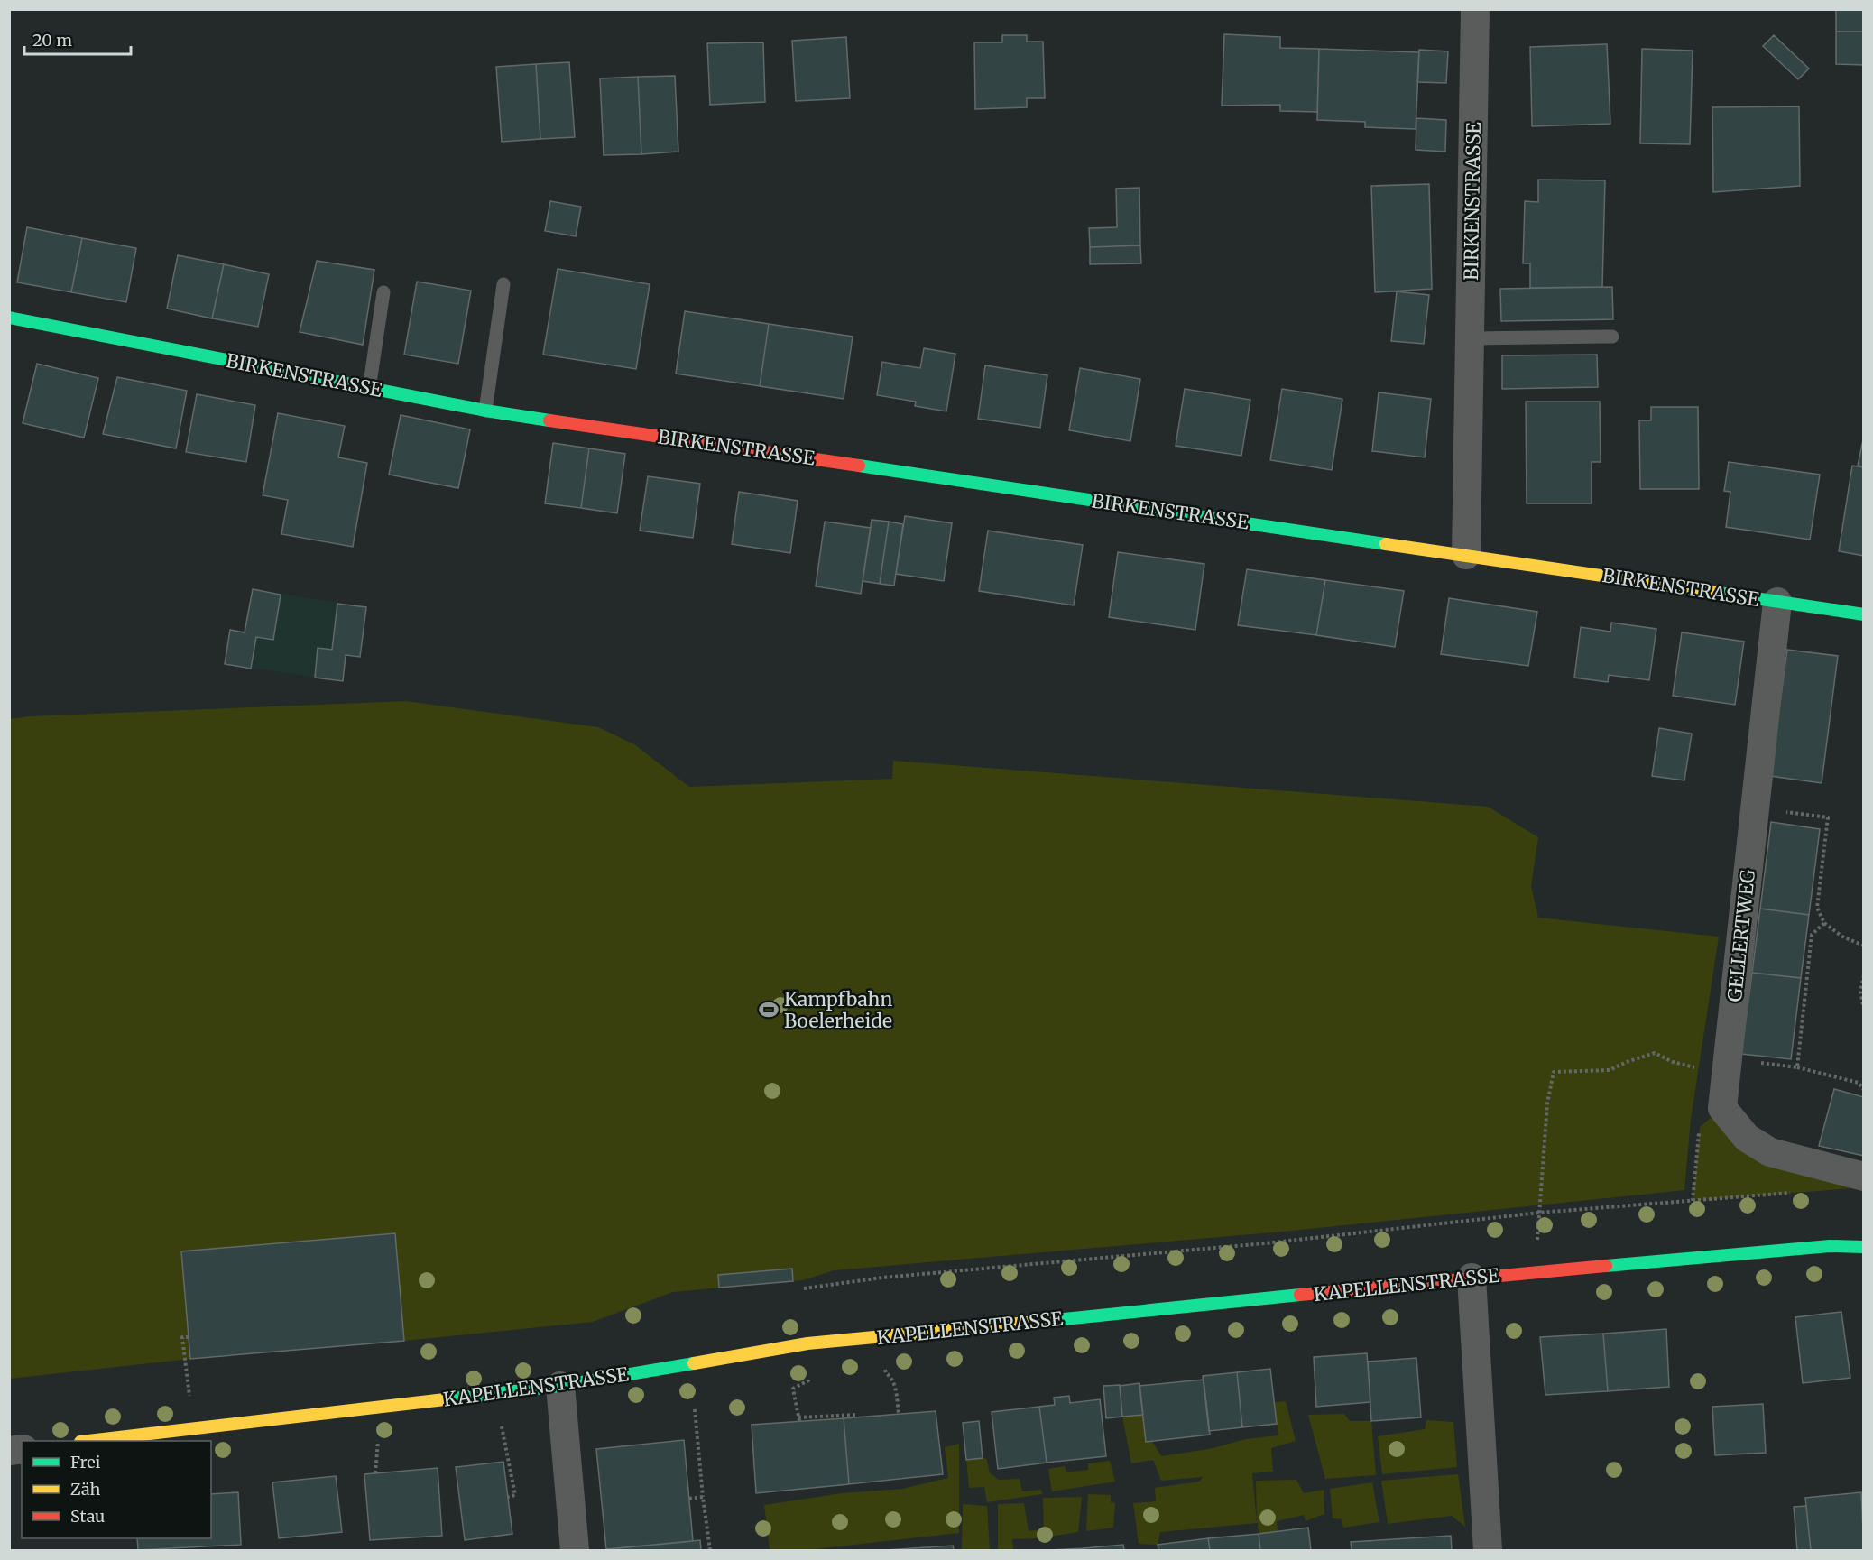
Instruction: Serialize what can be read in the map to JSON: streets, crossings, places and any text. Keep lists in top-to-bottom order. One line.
{"streets":{"street":["BIRKENSTRASSE","GELLERTWEG","KAPELLENSTRASSE"]},"crossings":[["BIRKENSTRASSE","GELLERTWEG"]],"places":{"sports":["Kampfbahn Boelerheide"]},"legend":["Frei","Zäh","Stau"],"scale_bar":"20 m"}
